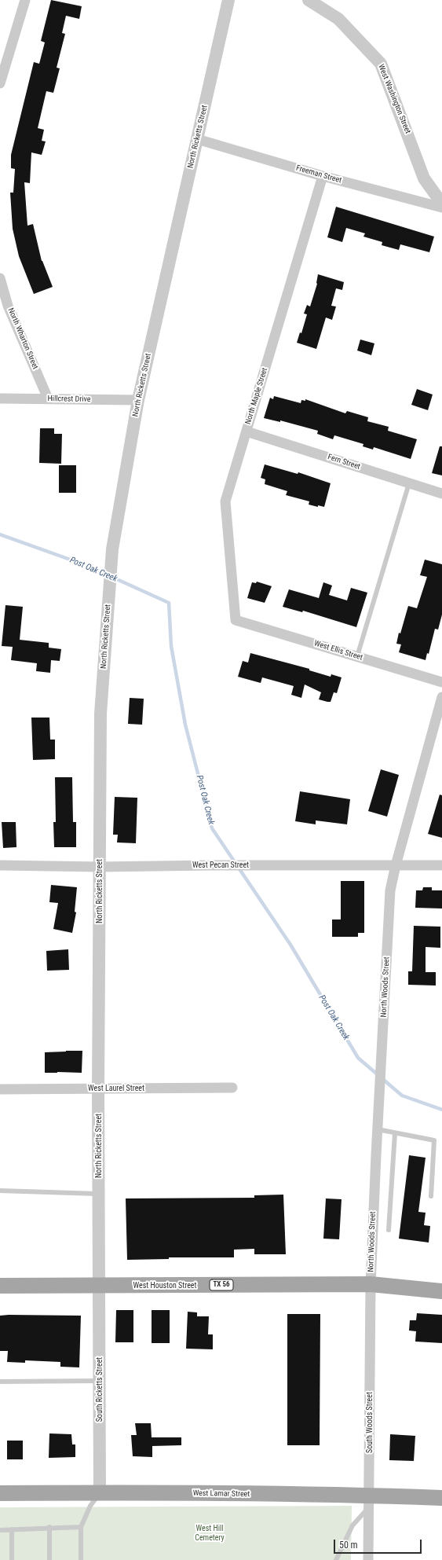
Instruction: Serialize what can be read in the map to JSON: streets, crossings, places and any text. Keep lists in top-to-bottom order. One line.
{"streets":{"main road":["TX 56","West Houston Street","West Lamar Street"],"street":["West Washington Street","North Ricketts Street","Freeman Street","North Wharton Street","North Maple Street","Hillcrest Drive","Fern Street","West Ellis Street","West Pecan Street","North Woods Street","West Laurel Street","South Ricketts Street","South Woods Street"]},"crossings":[["North Ricketts Street","Freeman Street"],["North Ricketts Street","Hillcrest Drive"],["North Ricketts Street","West Pecan Street"],["North Ricketts Street","West Laurel Street"],["North Ricketts Street","West Houston Street"],["North Ricketts Street","South Ricketts Street"],["Freeman Street","North Maple Street"],["North Wharton Street","Hillcrest Drive"],["North Maple Street","Fern Street"],["North Maple Street","West Ellis Street"],["West Pecan Street","North Woods Street"],["North Woods Street","West Houston Street"],["North Woods Street","South Woods Street"],["West Houston Street","South Ricketts Street"],["West Houston Street","South Woods Street"],["South Ricketts Street","West Lamar Street"],["South Woods Street","West Lamar Street"]],"water":["Post Oak Creek"],"parks":["West Hill Cemetery"],"scale_bar":"50 m"}
